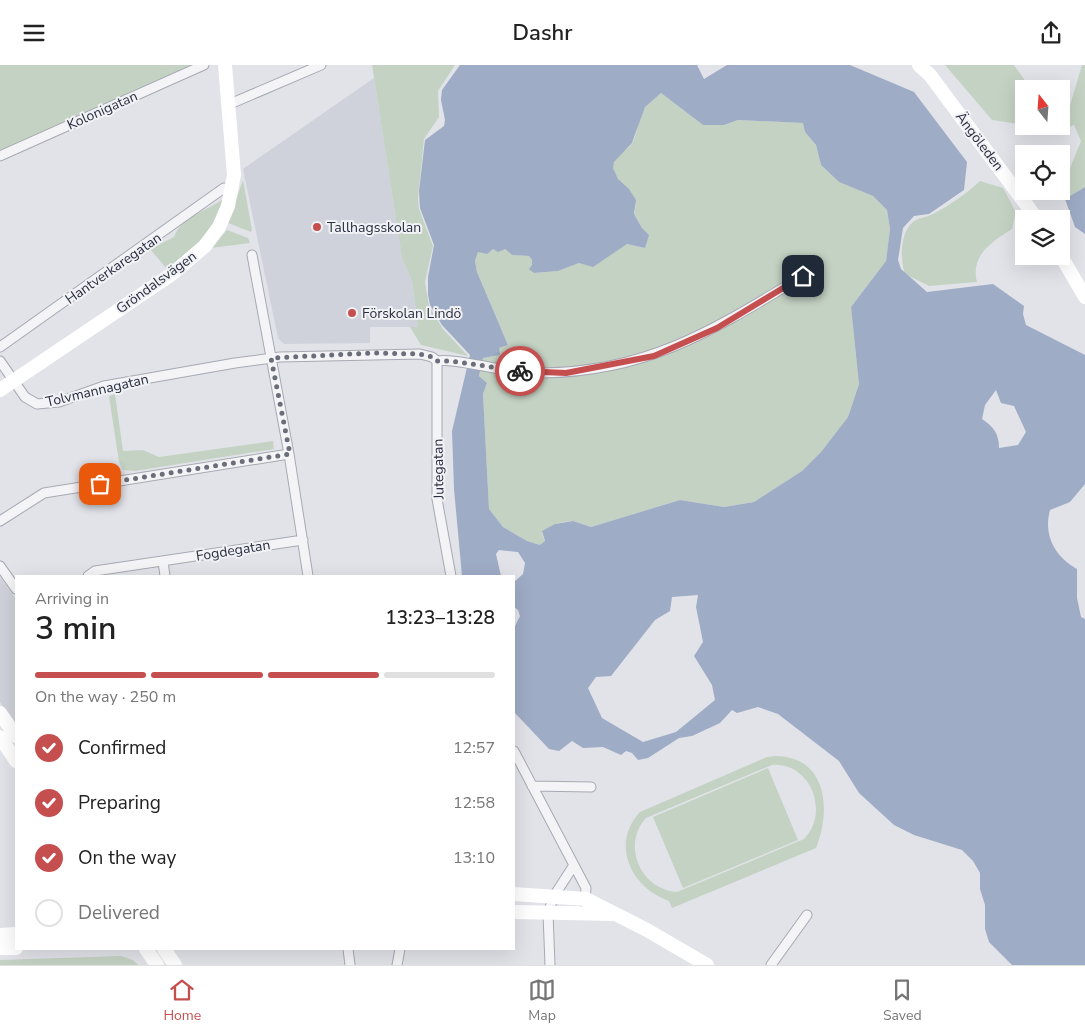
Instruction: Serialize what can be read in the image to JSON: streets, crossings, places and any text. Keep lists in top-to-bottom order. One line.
{"streets":{"main road":["Ängöleden","Gröndalsvägen"],"street":["Kolonigatan","Hantverkaregatan","Tolvmannagatan","Jutegatan","Fogdegatan"]},"crossings":[["Gröndalsvägen","Tolvmannagatan"],["Tolvmannagatan","Jutegatan"]],"places":["Tallhagsskolan","Förskolan Lindö"],"north":"top","page":{"header":"Dashr","heading":["3 min","Arriving in","13:23–13:28"],"bar":"On the way · 250 m","list":[["Confirmed","12:57"],["Preparing","12:58"],["On the way","13:10"],"Delivered"],"tabs":["Home","Map","Saved"]}}
